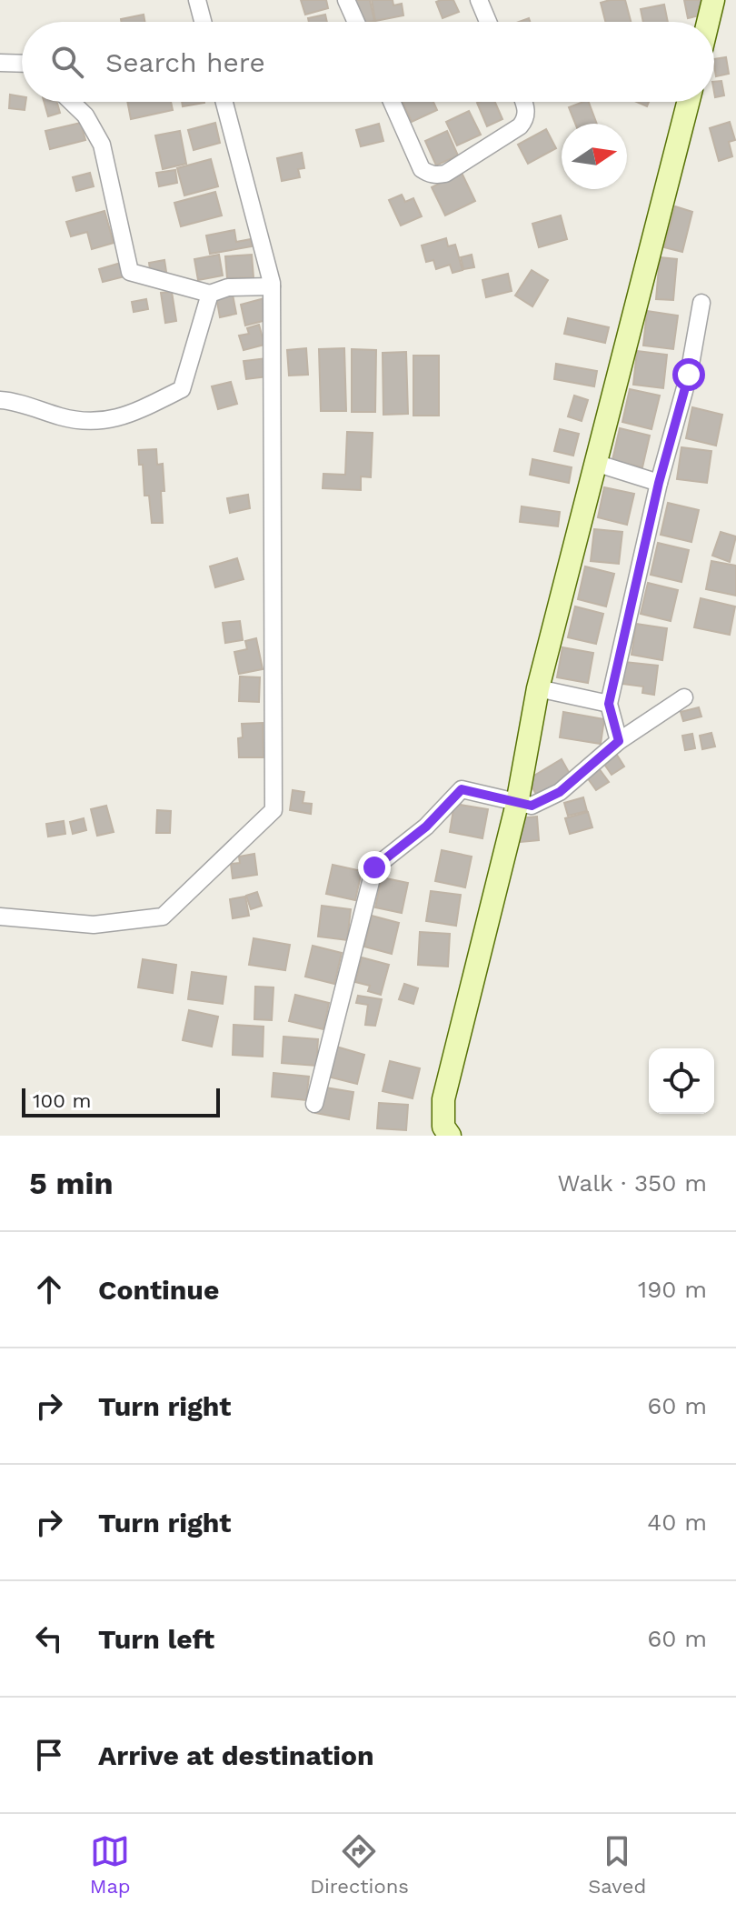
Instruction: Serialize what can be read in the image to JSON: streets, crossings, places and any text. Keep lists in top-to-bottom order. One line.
{"scale_bar":"100 m","north":"right","page":{"search":"Search here","scale":"100 m","heading":["5 min","Walk · 350 m"],"list":[["Continue","190 m"],["Turn right","60 m"],["Turn right","40 m"],["Turn left","60 m"],"Arrive at destination"],"nav":["Map","Directions","Saved"]}}
